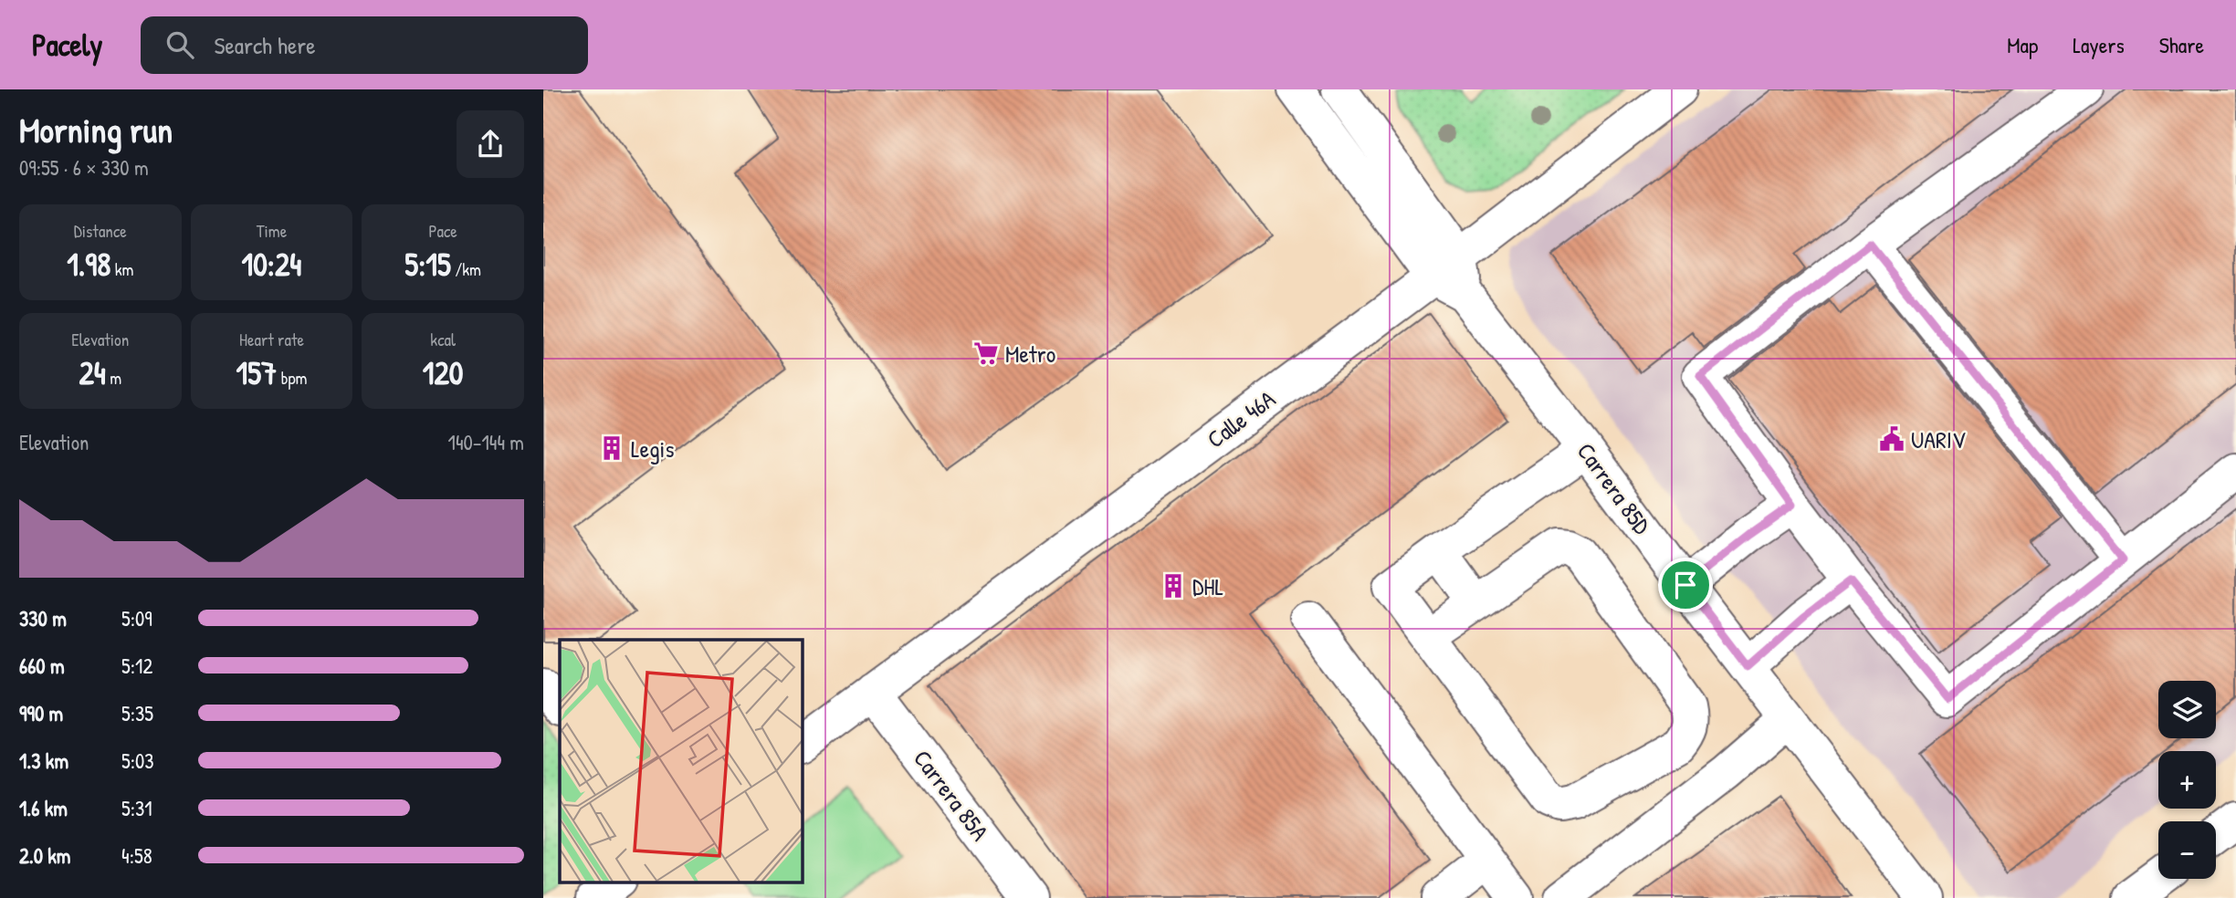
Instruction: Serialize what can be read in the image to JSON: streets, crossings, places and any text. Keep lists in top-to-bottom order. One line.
{"streets":{"street":["Calle 46A","Carrera 85D","Carrera 85A"]},"crossings":[["Calle 46A","Carrera 85D"],["Calle 46A","Carrera 85A"]],"places":{"supermarket":["Metro"],"public building":["UARIV"],"building":["Legis","DHL"]},"page":{"header":"Pacely","search":"Search here","nav":["Map","Layers","Share"],"heading":["Morning run","09:55 · 6 × 330 m"],"stats":[["Distance","1.98 km"],["Time","10:24"],["Pace","5:15 /km"],["Elevation","24 m"],["Heart rate","157 bpm"],["kcal","120"]],"chart":["Elevation","140–144 m"],"list":[{"name":"330 m","note":"5:09"},{"name":"660 m","note":"5:12"},{"name":"990 m","note":"5:35"},{"name":"1.3 km","note":"5:03"},{"name":"1.6 km","note":"5:31"},{"name":"2.0 km","note":"4:58"}],"map_buttons":["+","−"]}}
